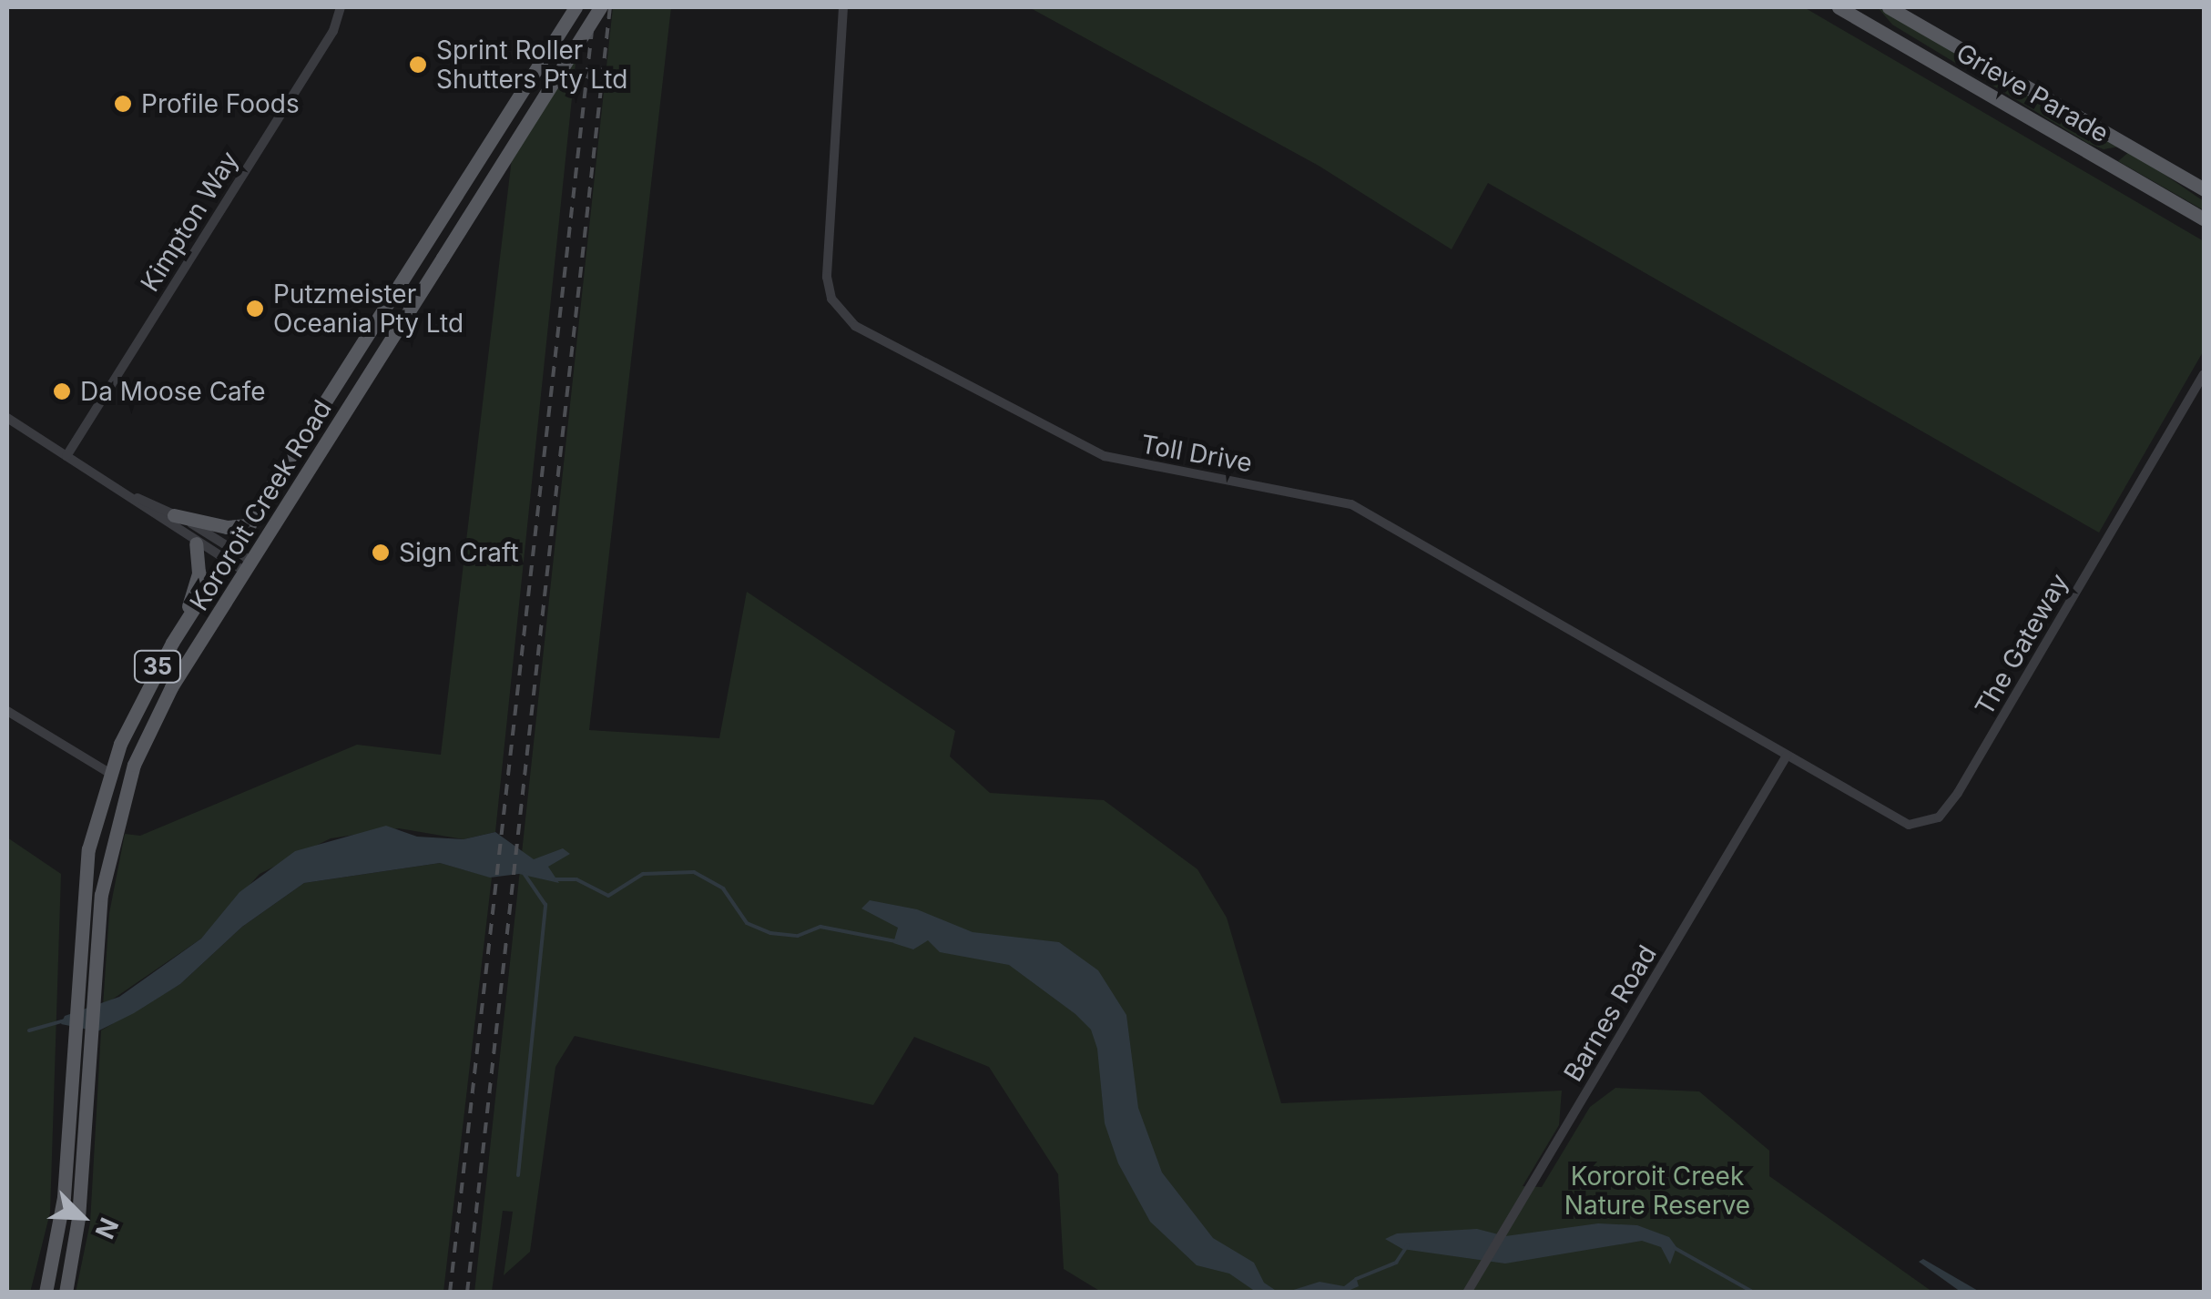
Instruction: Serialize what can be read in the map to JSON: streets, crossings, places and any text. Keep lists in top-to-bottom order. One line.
{"streets":{"main road":["Grieve Parade","Kororoit Creek Road","35"],"street":["Kimpton Way","Toll Drive","The Gateway","Barnes Road"]},"crossings":[["Toll Drive","The Gateway"],["Toll Drive","Barnes Road"]],"parks":["Kororoit Creek Nature Reserve"],"places":["Sprint Roller Shutters Pty Ltd","Profile Foods","Putzmeister Oceania Pty Ltd","Da Moose Cafe","Sign Craft"],"north":"bottom right"}
